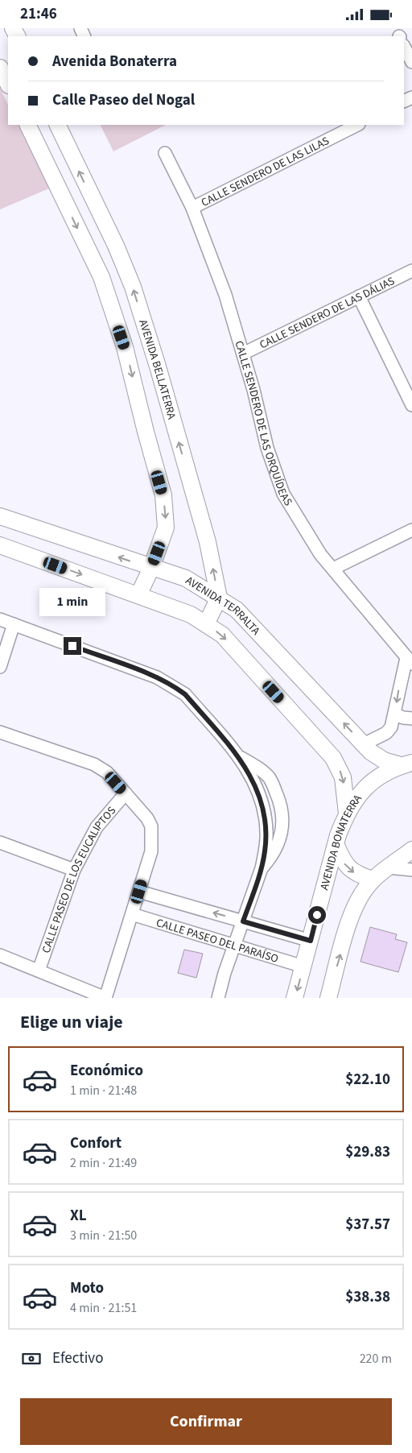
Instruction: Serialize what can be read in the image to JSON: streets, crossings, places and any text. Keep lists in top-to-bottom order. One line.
{"streets":{"street":["CALLE SENDERO DE LAS LILAS","CALLE SENDERO DE LAS DÁLIAS","AVENIDA BELLATERRA","CALLE SENDERO DE LAS ORQUÍDEAS","AVENIDA TERRALTA","AVENIDA BONATERRA","CALLE PASEO DE LOS EUCALIPTOS","CALLE PASEO DEL PARAÍSO"]},"crossings":[["CALLE SENDERO DE LAS LILAS","CALLE SENDERO DE LAS ORQUÍDEAS"],["CALLE SENDERO DE LAS DÁLIAS","CALLE SENDERO DE LAS ORQUÍDEAS"],["AVENIDA BELLATERRA","AVENIDA TERRALTA"],["AVENIDA TERRALTA","AVENIDA BONATERRA"],["AVENIDA BONATERRA","CALLE PASEO DEL PARAÍSO"]],"page":{"status":"21:46","banner":["Avenida Bonaterra","Calle Paseo del Nogal"],"bubble":"1 min","heading":"Elige un viaje","list":[{"name":"Económico","note":"1 min · 21:48","value":"$22.10"},{"name":"Confort","note":"2 min · 21:49","value":"$29.83"},{"name":"XL","note":"3 min · 21:50","value":"$37.57"},{"name":"Moto","note":"4 min · 21:51","value":"$38.38"}],"pay":["Efectivo","220 m"],"buttons":"Confirmar"}}
